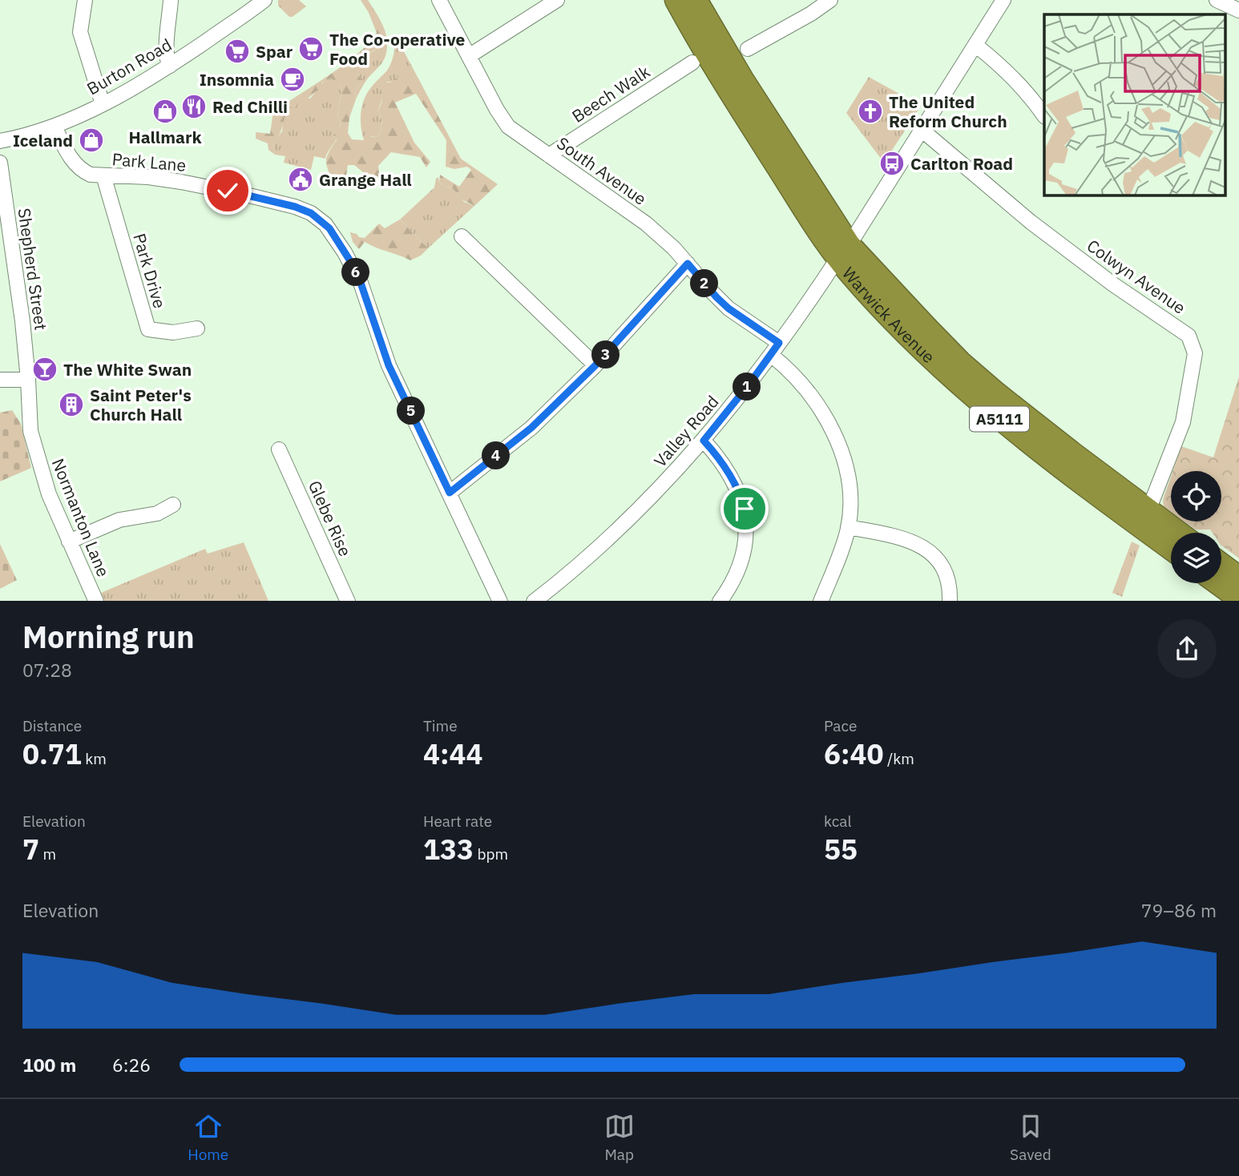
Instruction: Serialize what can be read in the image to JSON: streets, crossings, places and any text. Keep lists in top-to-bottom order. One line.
{"streets":{"highway":["Warwick Avenue","A5111"],"street":["Burton Road","Beech Walk","Park Lane","South Avenue","Shepherd Street","Park Drive","Colwyn Avenue","Valley Road","Normanton Lane","Glebe Rise"]},"crossings":[["Burton Road","Park Lane"],["Beech Walk","South Avenue"],["Park Lane","Park Drive"],["South Avenue","Valley Road"],["Shepherd Street","Normanton Lane"],["Colwyn Avenue","Warwick Avenue"],["Warwick Avenue","Valley Road"]],"places":{"supermarket":["The Co-operative Food","Spar"],"cafe":["Insomnia"],"restaurant":["Red Chilli"],"shop":["Hallmark","Iceland"],"church":["The United Reform Church"],"bus stop":["Carlton Road"],"public building":["Grange Hall"],"bar":["The White Swan"],"building":["Saint Peter's Church Hall"]},"page":{"pins":["6","2","3","1","5","4"],"heading":["Morning run","07:28"],"stats":[["Distance","0.71 km"],["Time","4:44"],["Pace","6:40 /km"],["Elevation","7 m"],["Heart rate","133 bpm"],["kcal","55"]],"chart":["Elevation","79–86 m"],"list":[{"name":"100 m","note":"6:26"}],"tabs":["Home","Map","Saved"]}}
